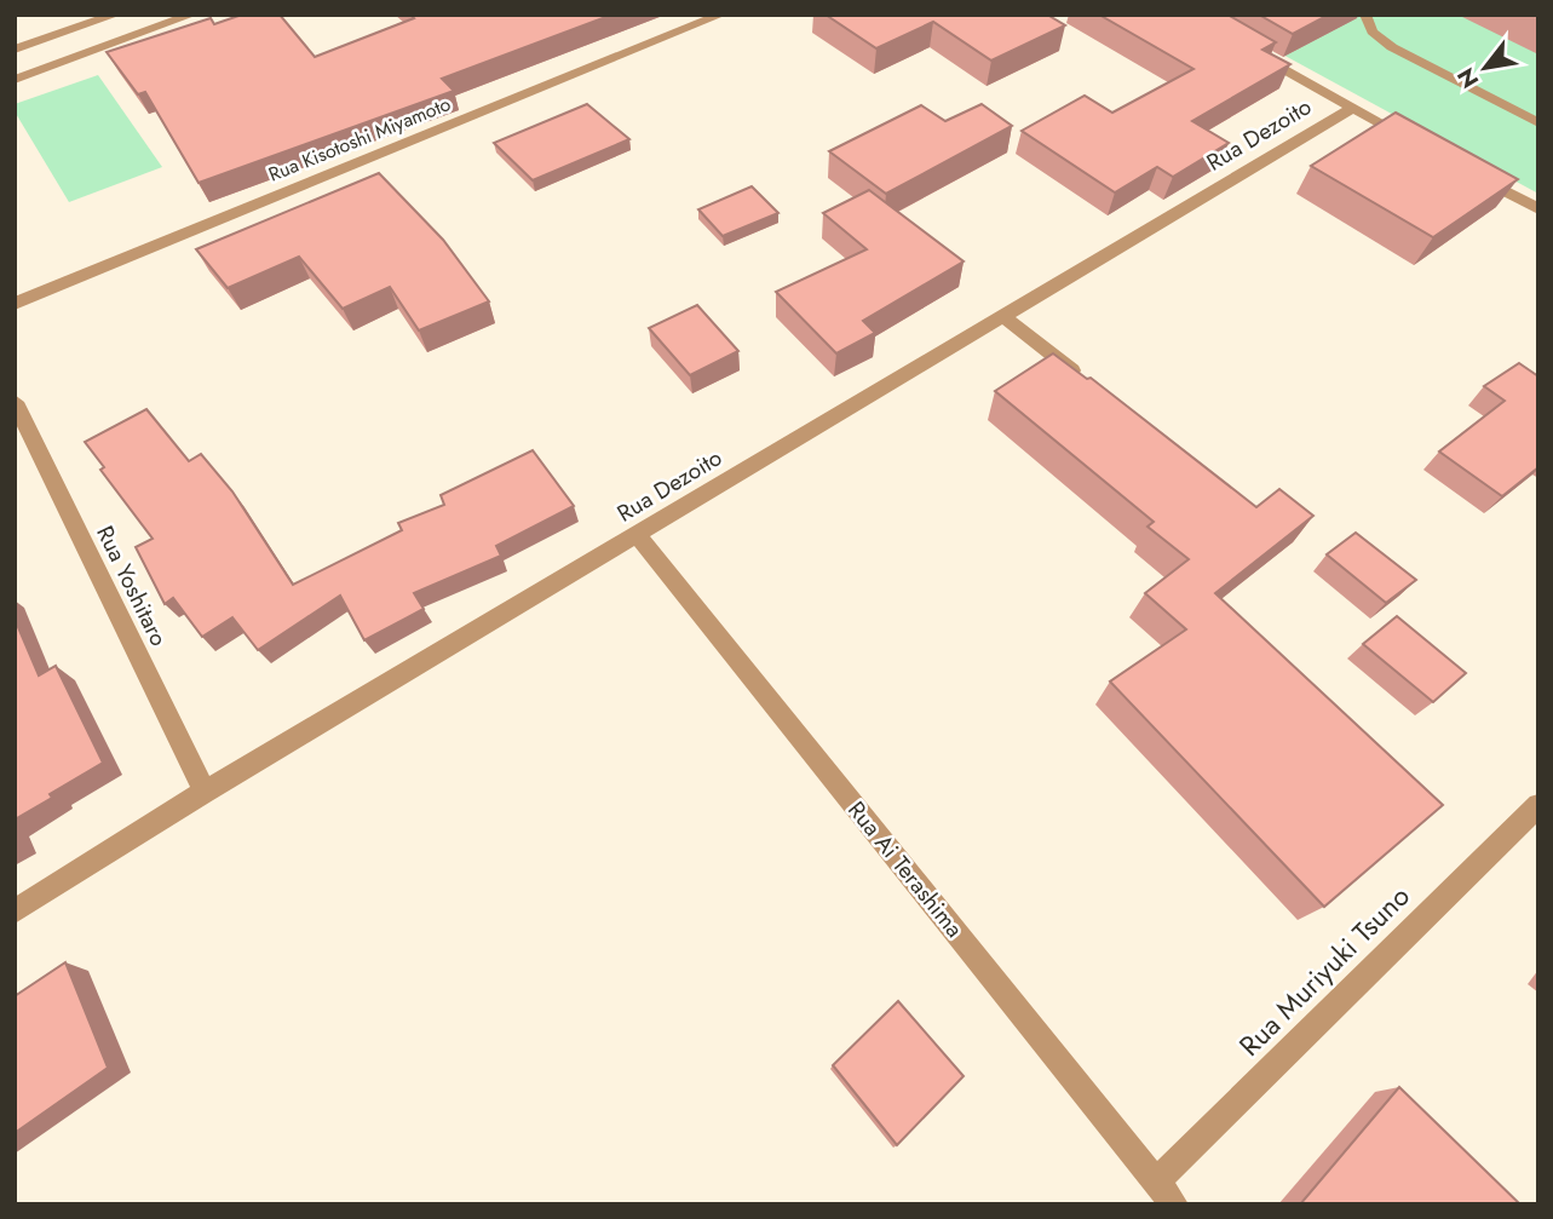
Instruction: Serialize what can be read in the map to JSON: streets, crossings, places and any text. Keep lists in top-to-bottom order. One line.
{"streets":{"street":["Rua Dezoito","Rua Kisotoshi Miyamoto","Rua Yoshitaro","Rua Ai Terashima","Rua Muriyuki Tsuno"]},"crossings":[["Rua Dezoito","Rua Yoshitaro"],["Rua Dezoito","Rua Ai Terashima"],["Rua Ai Terashima","Rua Muriyuki Tsuno"]],"north":"bottom left"}
